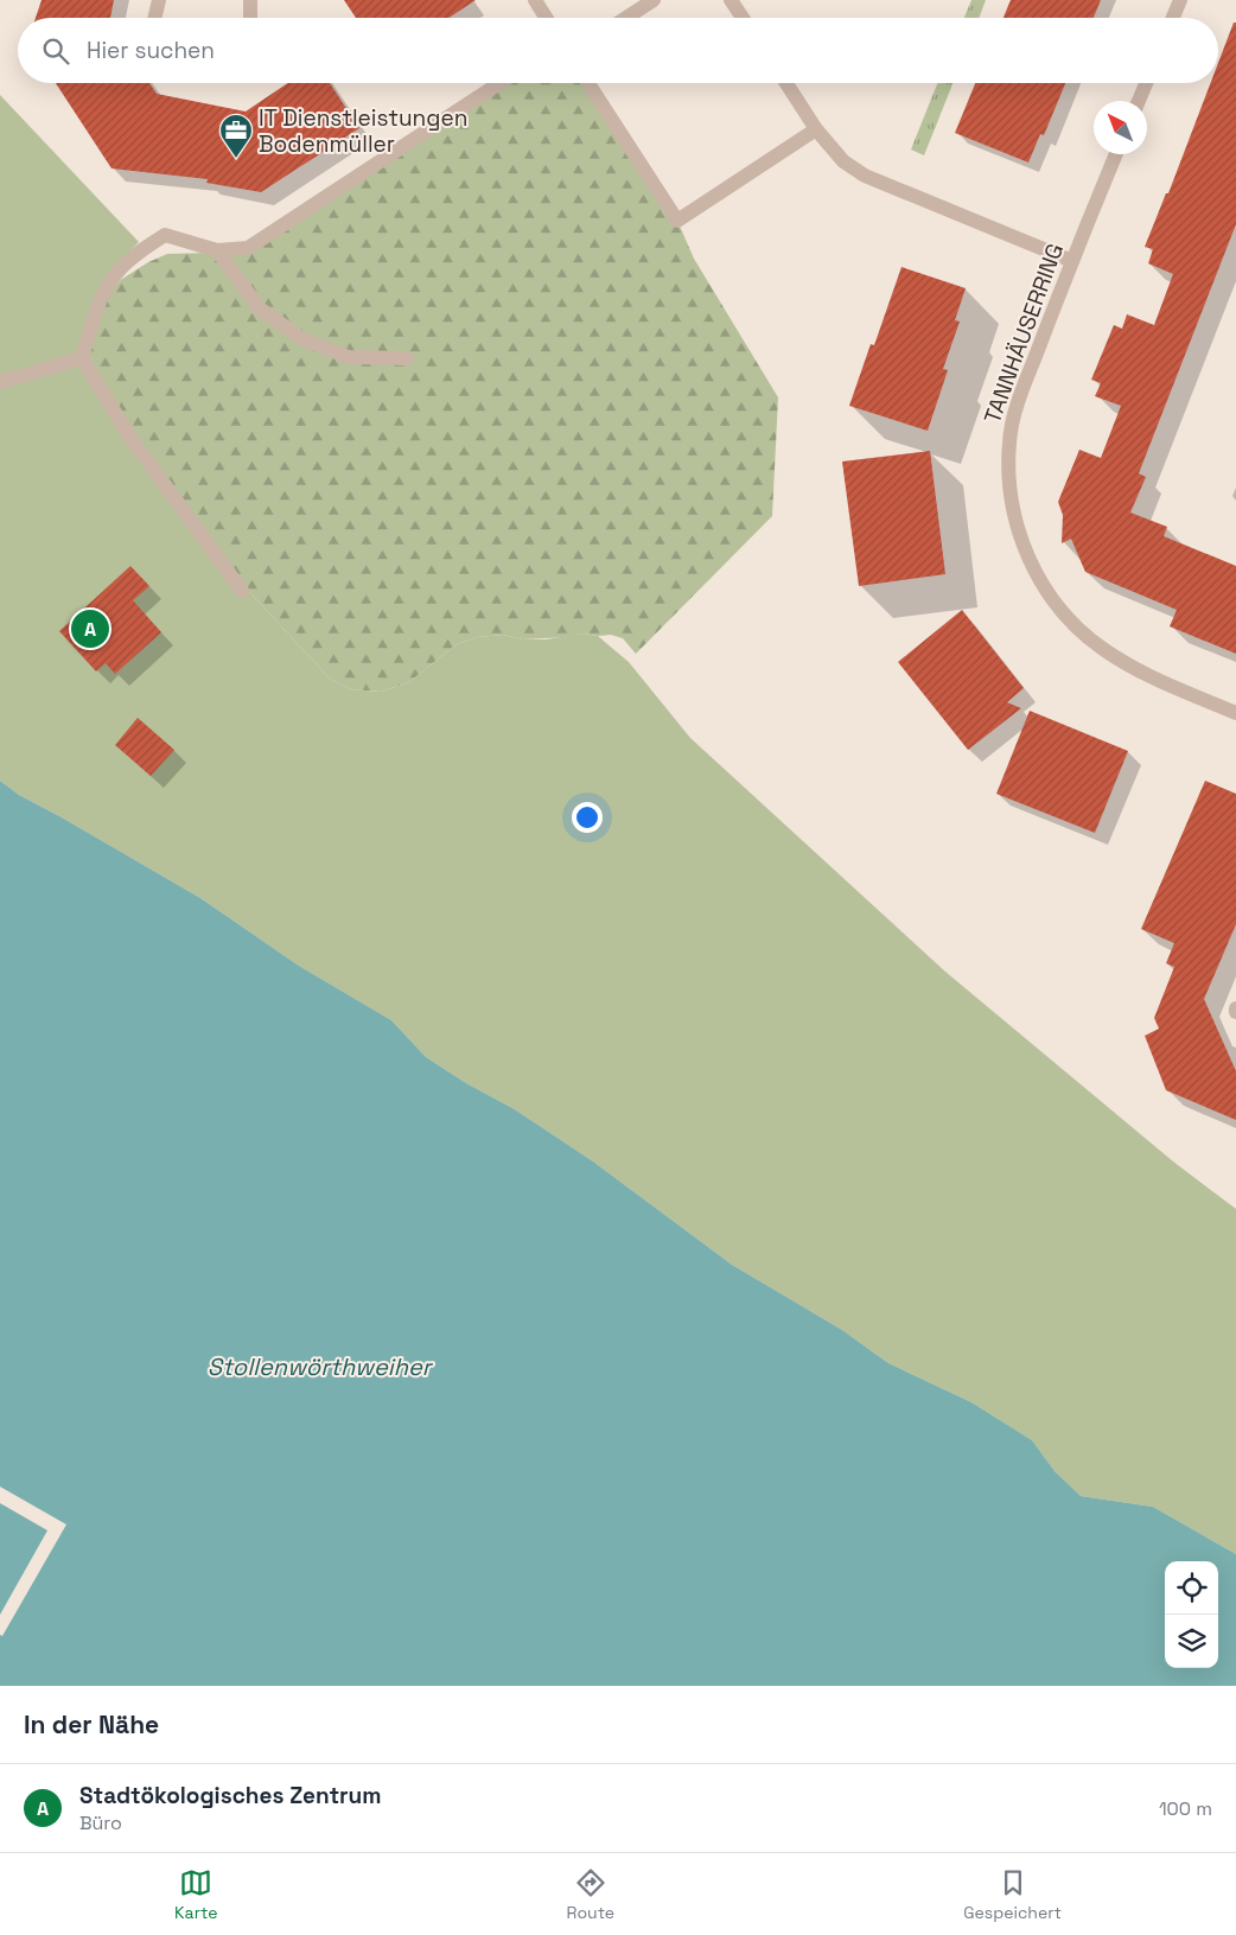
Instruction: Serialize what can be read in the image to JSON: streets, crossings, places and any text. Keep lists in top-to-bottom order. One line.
{"streets":{"street":["TANNHÄUSERRING"]},"water":["Stollenwörthweiher"],"places":{"office":["IT Dienstleistungen Bodenmüller"]},"north":"top left","page":{"search":"Hier suchen","pins":"A","heading":"In der Nähe","list":[{"mark":"A","name":"Stadtökologisches Zentrum","note":"Büro","value":"100 m"}],"nav":["Karte","Route","Gespeichert"]}}
